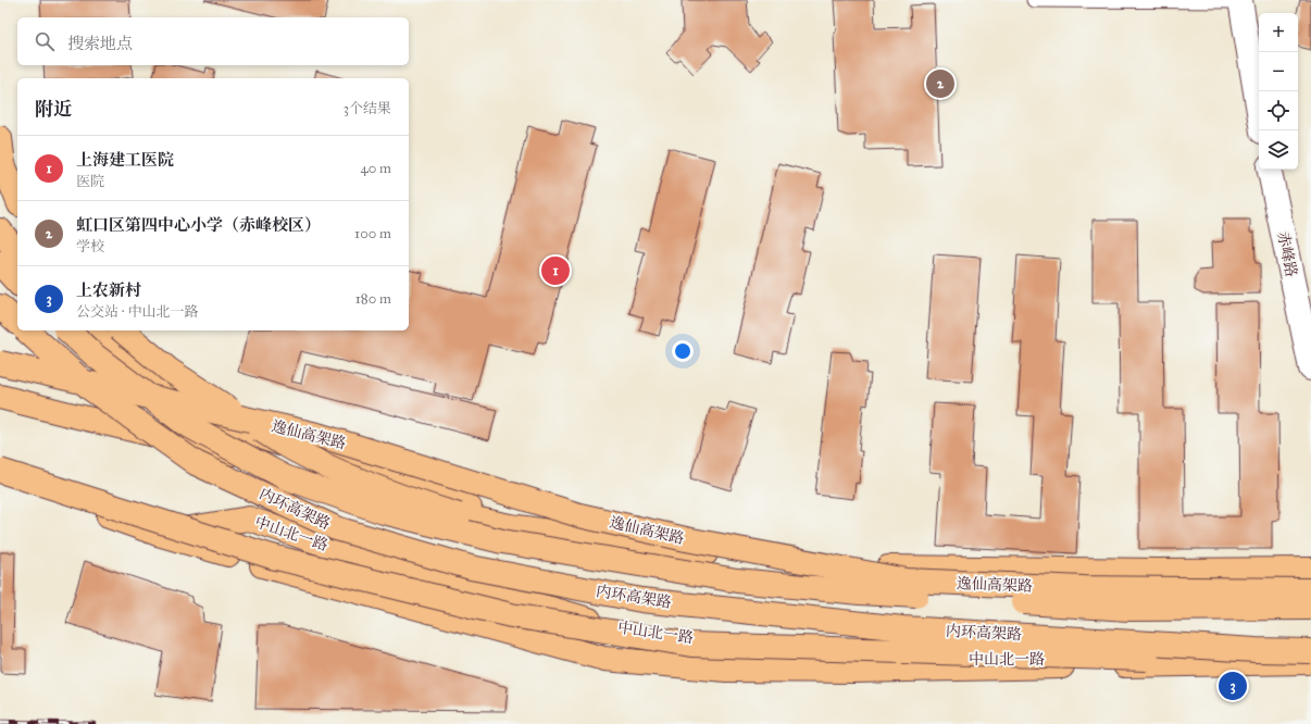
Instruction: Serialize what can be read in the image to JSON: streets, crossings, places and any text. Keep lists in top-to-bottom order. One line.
{"streets":{"main road":["逸仙高架路","内环高架路","中山北一路"],"street":["赤峰路"]},"page":{"map_buttons":["+","−"],"search":"搜索地点","pins":["2","1","3"],"heading":["附近","3个结果"],"list":[{"mark":"1","name":"上海建工医院","note":"医院","value":"40 m"},{"mark":"2","name":"虹口区第四中心小学（赤峰校区）","note":"学校","value":"100 m"},{"mark":"3","name":"上农新村","note":"公交站 · 中山北一路","value":"180 m"}]}}
